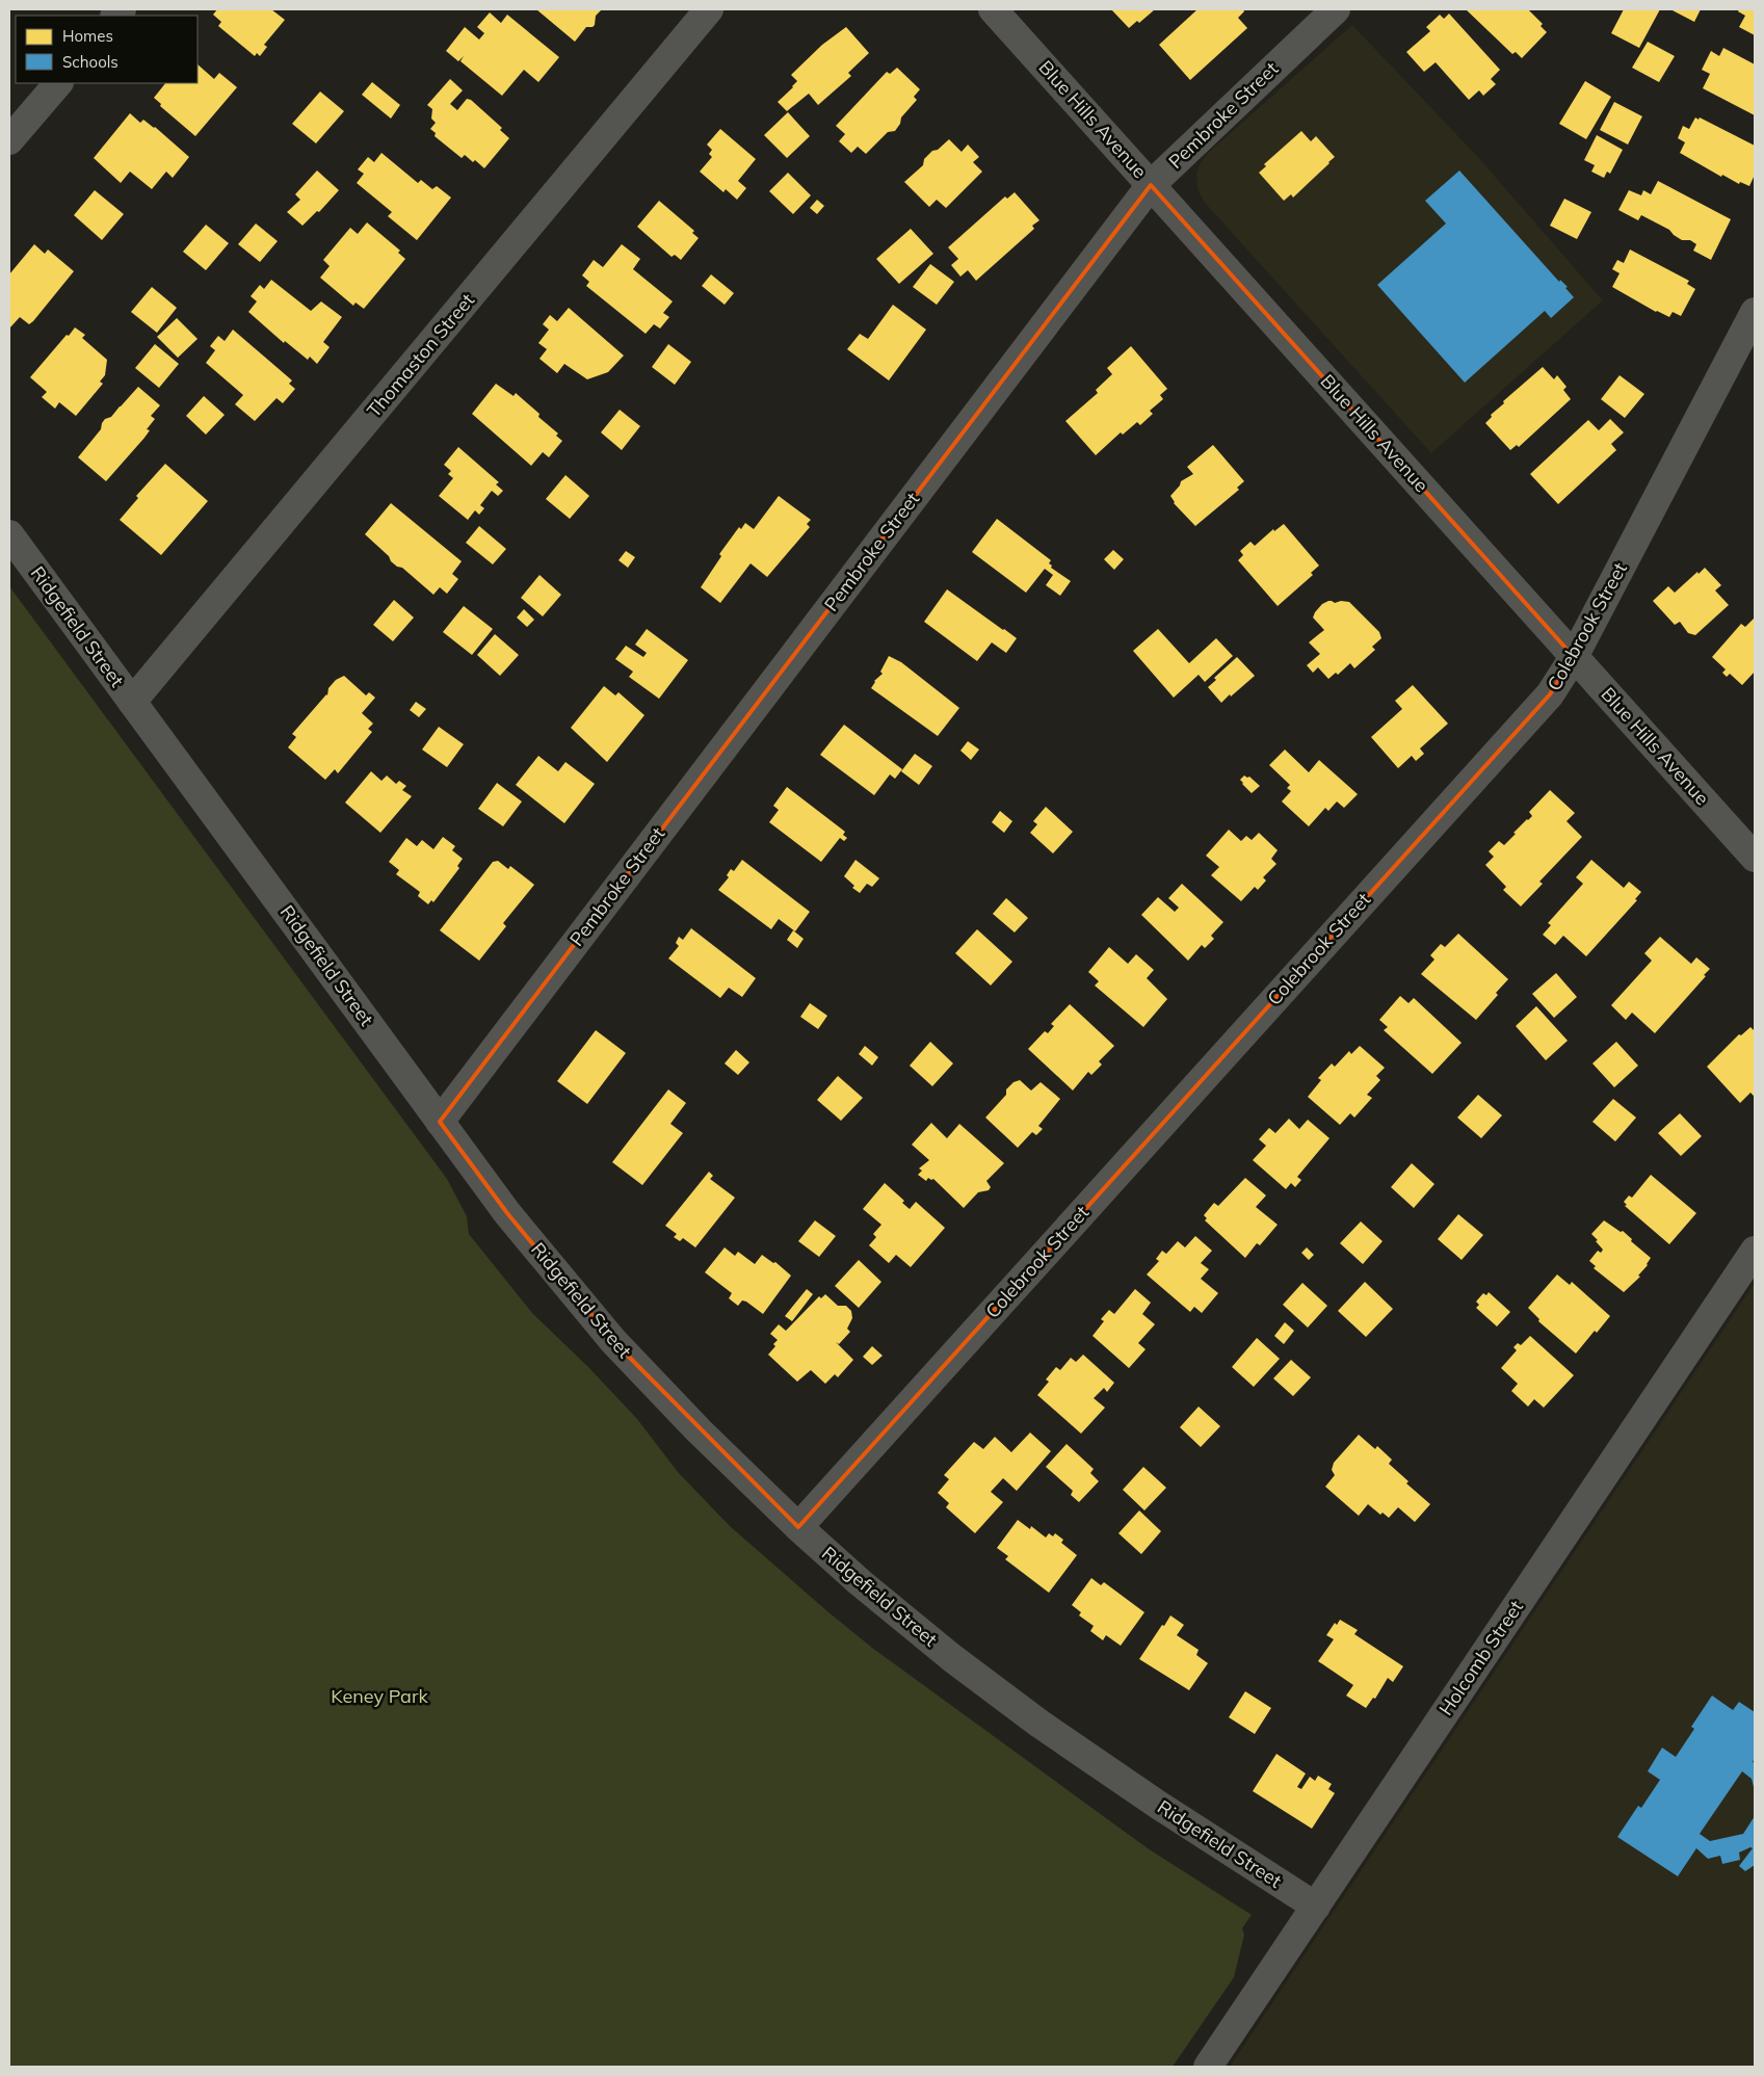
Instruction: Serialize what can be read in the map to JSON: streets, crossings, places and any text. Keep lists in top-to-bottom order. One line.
{"streets":{"street":["Pembroke Street","Blue Hills Avenue","Thomaston Street","Ridgefield Street","Colebrook Street","Holcomb Street"]},"crossings":[["Pembroke Street","Blue Hills Avenue"],["Pembroke Street","Ridgefield Street"],["Blue Hills Avenue","Colebrook Street"],["Thomaston Street","Ridgefield Street"],["Ridgefield Street","Colebrook Street"],["Ridgefield Street","Holcomb Street"]],"parks":["Keney Park"],"legend":["Homes","Schools"]}
